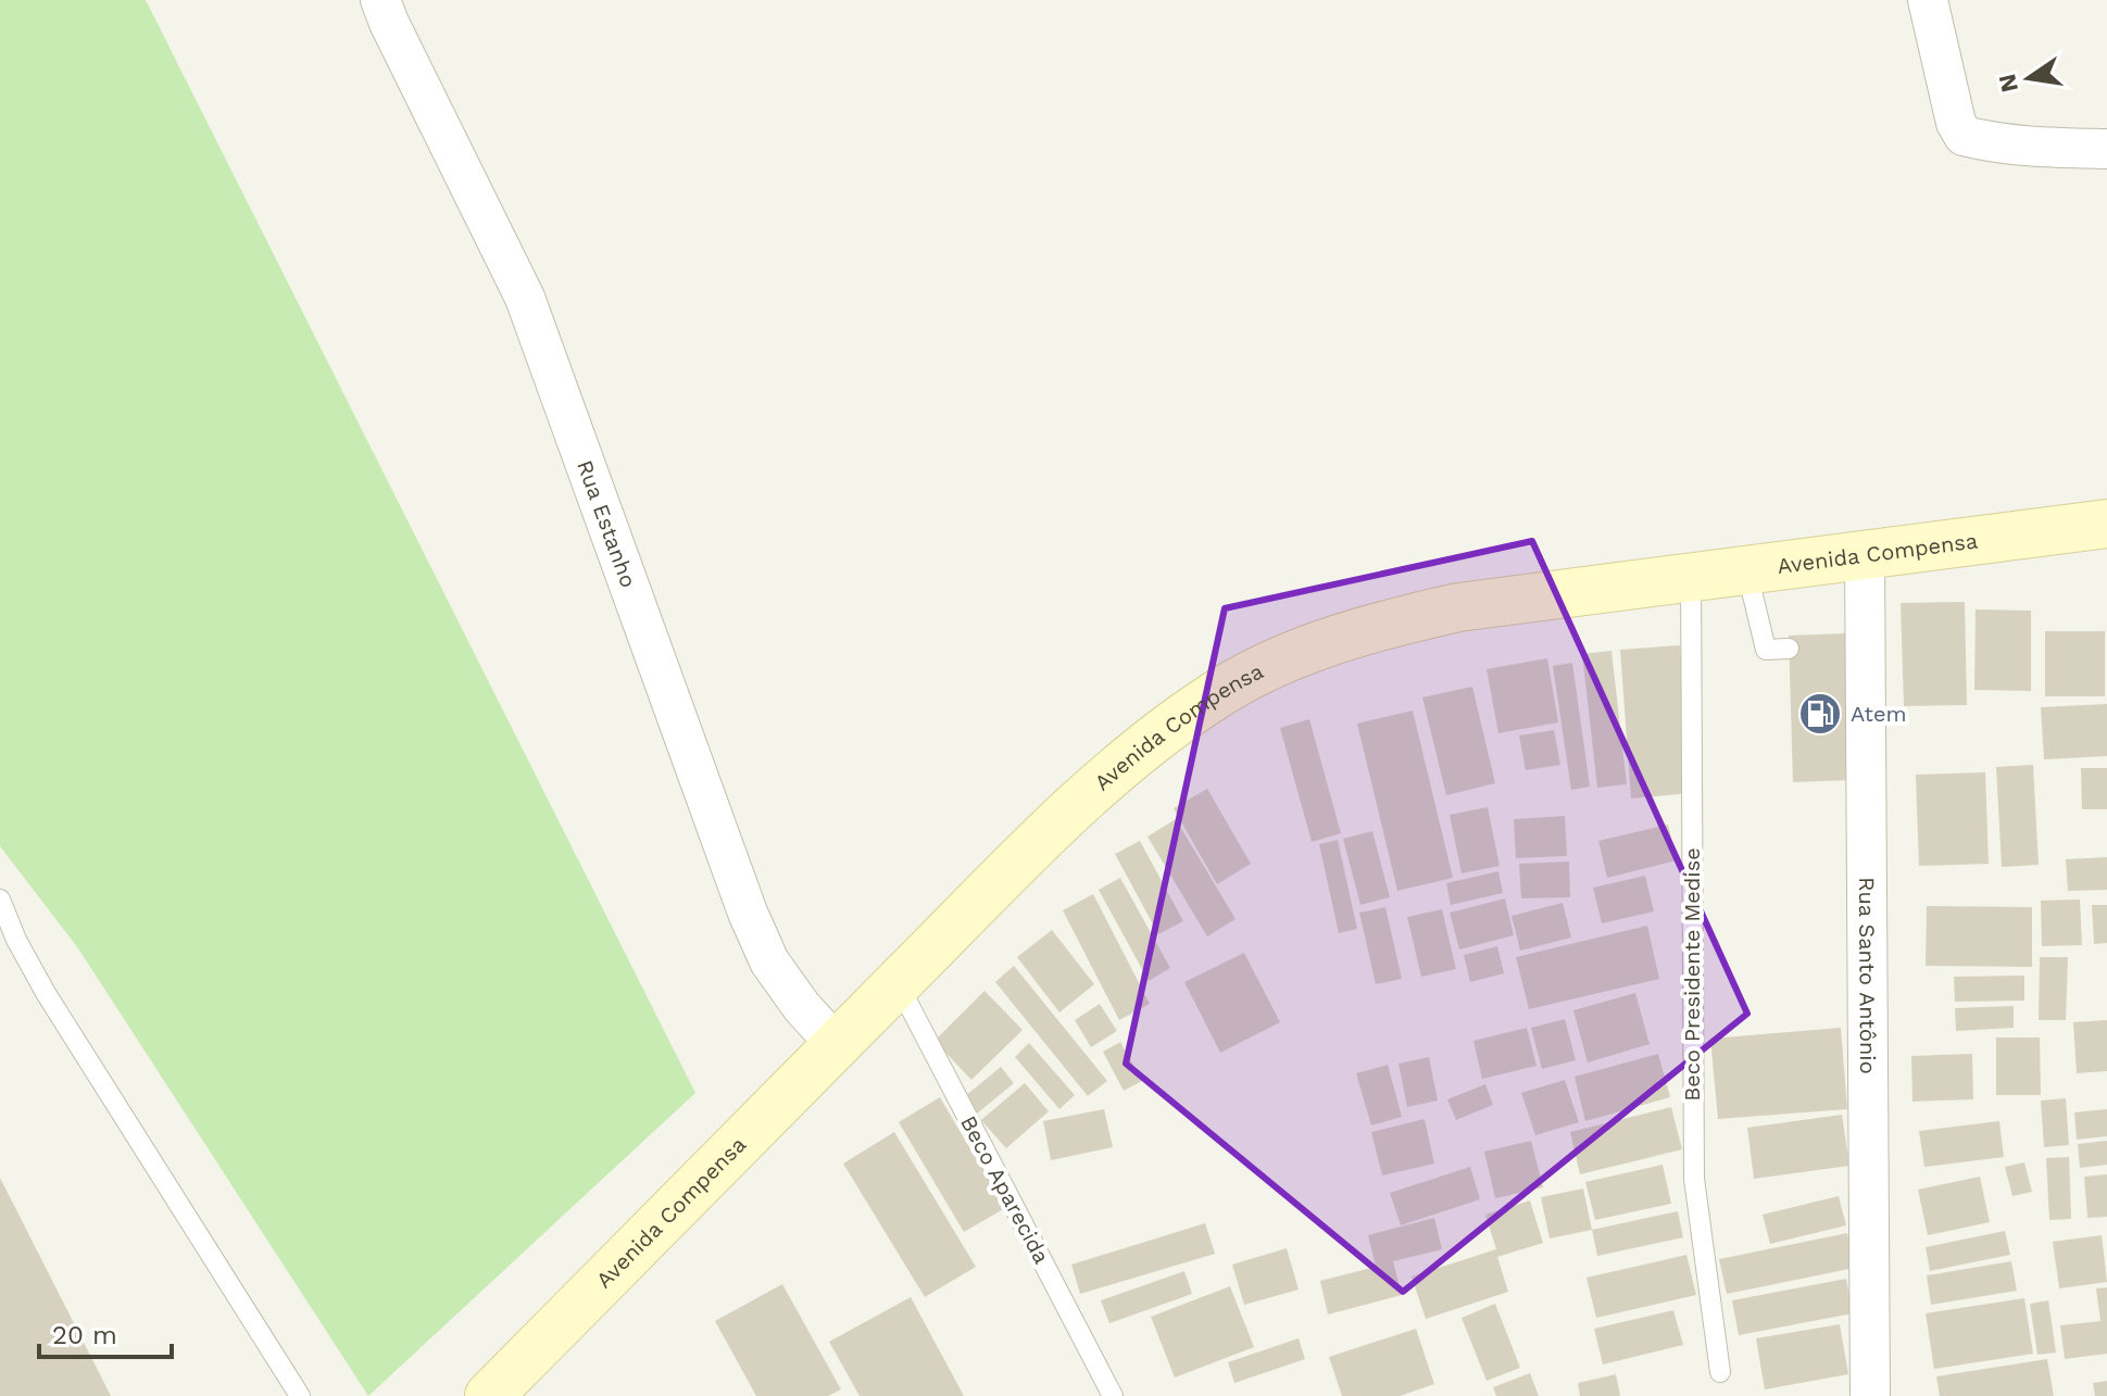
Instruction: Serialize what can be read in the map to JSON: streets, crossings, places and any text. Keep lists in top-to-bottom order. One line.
{"streets":{"street":["Rua Estanho","Avenida Compensa","Rua Santo Antônio"],"lane":["Beco Presidente Medise","Beco Aparecida"]},"crossings":[["Rua Estanho","Avenida Compensa"],["Avenida Compensa","Beco Presidente Medise"],["Avenida Compensa","Rua Santo Antônio"],["Avenida Compensa","Beco Aparecida"]],"places":{"fuel station":["Atem"]},"scale_bar":"20 m","north":"left"}
